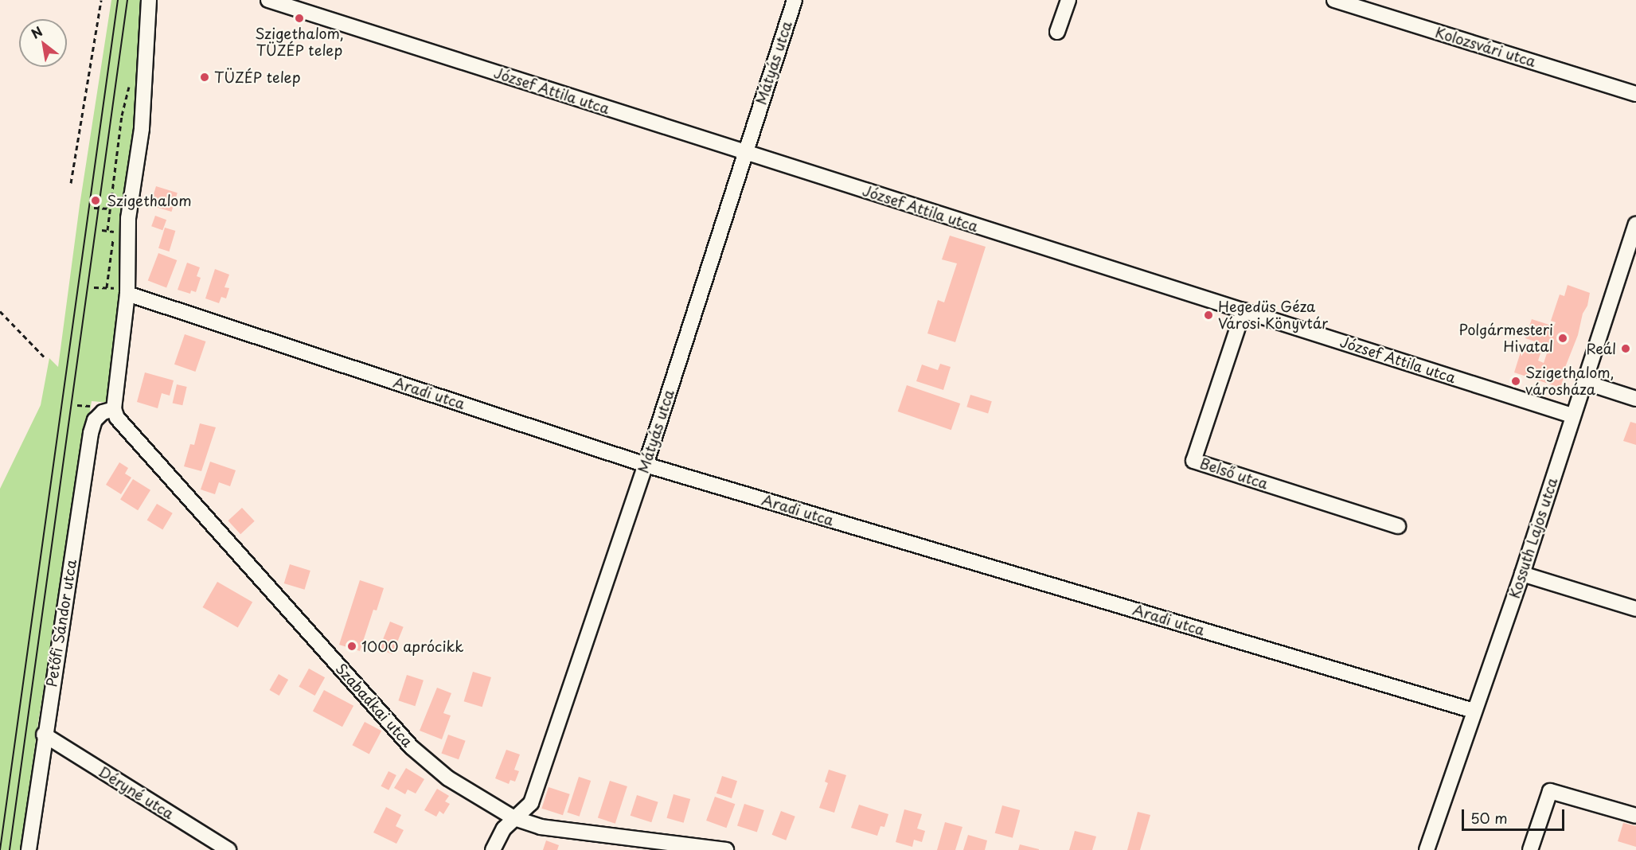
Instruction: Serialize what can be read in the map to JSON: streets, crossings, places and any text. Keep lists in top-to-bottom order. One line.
{"streets":{"street":["Kolozsvári utca","Mátyás utca","József Attila utca","Aradi utca","Belső utca","Kossuth Lajos utca","Petőfi Sándor utca","Szabadkai utca","Déryné utca"]},"crossings":[["Mátyás utca","József Attila utca"],["Mátyás utca","Aradi utca"],["Mátyás utca","Szabadkai utca"],["József Attila utca","Belső utca"],["József Attila utca","Kossuth Lajos utca"],["Aradi utca","Kossuth Lajos utca"],["Petőfi Sándor utca","Szabadkai utca"],["Petőfi Sándor utca","Déryné utca"]],"places":["Szigethalom, TÜZÉP telep","TÜZÉP telep","Szigethalom","Hegedüs Géza Városi Könyvtár","Polgármesteri Hivatal","Reál","Szigethalom, városháza","1000 aprócikk"],"scale_bar":"50 m","north":"top left"}
